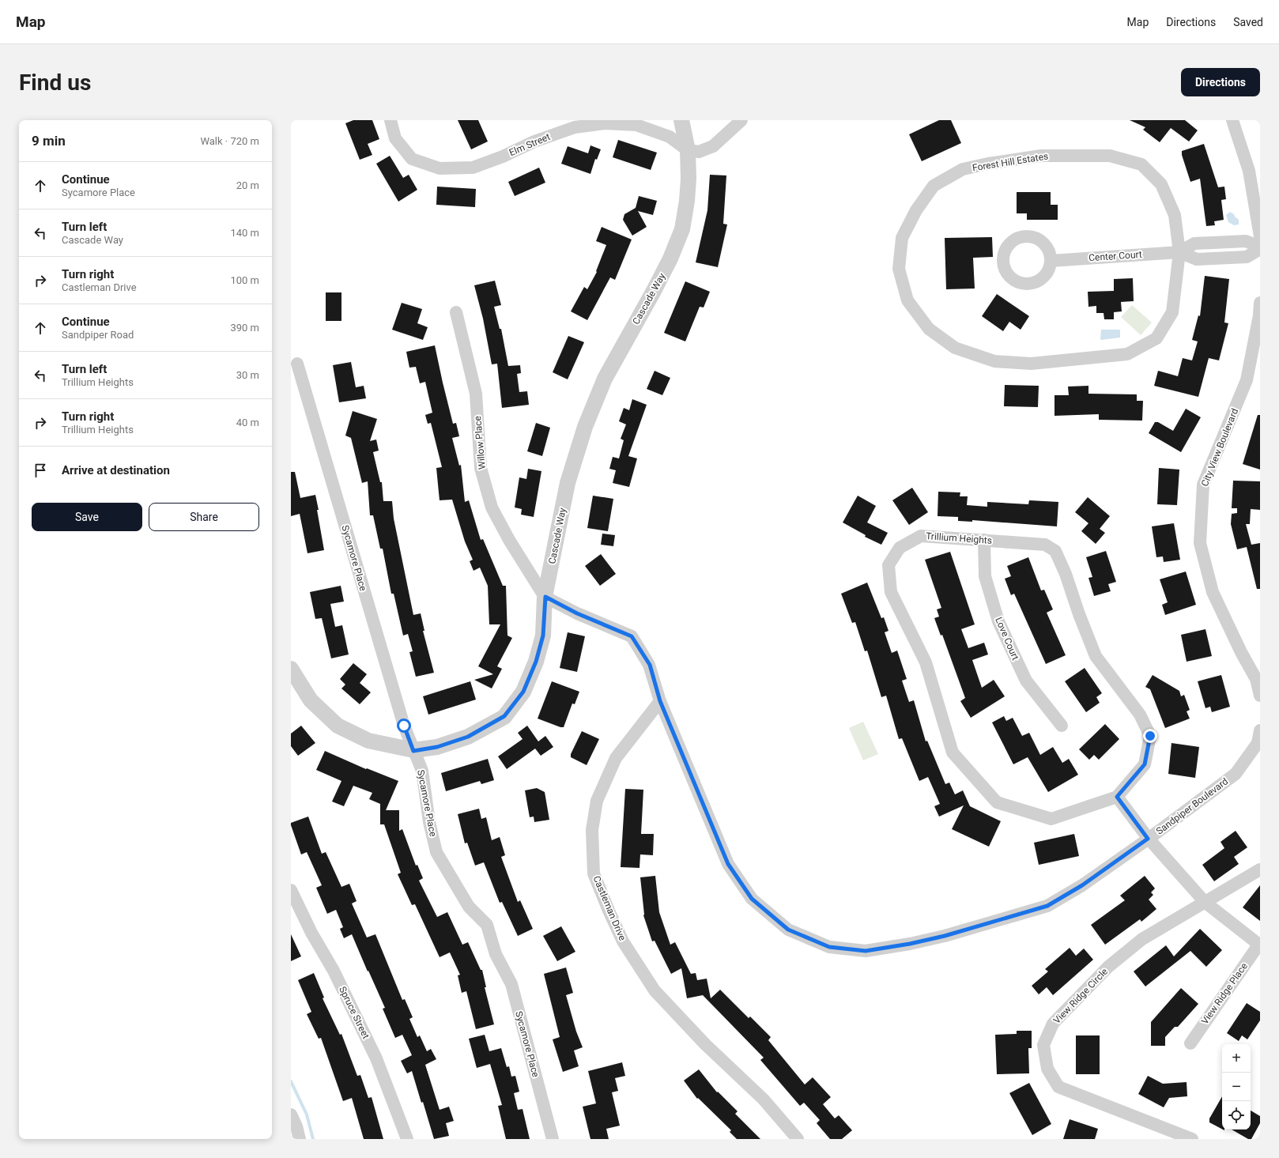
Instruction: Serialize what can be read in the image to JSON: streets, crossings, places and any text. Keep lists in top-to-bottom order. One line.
{"streets":{"street":["Elm Street","Forest Hill Estates","Center Court","Cascade Way","Willow Place","City View Boulevard","Trillium Heights","Sycamore Place","Love Court","Sandpiper Boulevard","Castleman Drive","View Ridge Place","View Ridge Circle","Spruce Street"]},"crossings":[["Elm Street","Cascade Way"],["Forest Hill Estates","Center Court"],["Cascade Way","Willow Place"],["Cascade Way","Sycamore Place"],["Trillium Heights","Love Court"],["Sandpiper Boulevard","Castleman Drive"]],"page":{"header":"Map","nav":["Map","Directions","Saved"],"buttons":["Directions",["Save","Share"]],"title":"Find us","heading":["9 min","Walk · 720 m"],"list":[["Continue","Sycamore Place","20 m"],["Turn left","Cascade Way","140 m"],["Turn right","Castleman Drive","100 m"],["Continue","Sandpiper Road","390 m"],["Turn left","Trillium Heights","30 m"],["Turn right","Trillium Heights","40 m"],"Arrive at destination"],"map_buttons":["+","−"]}}
